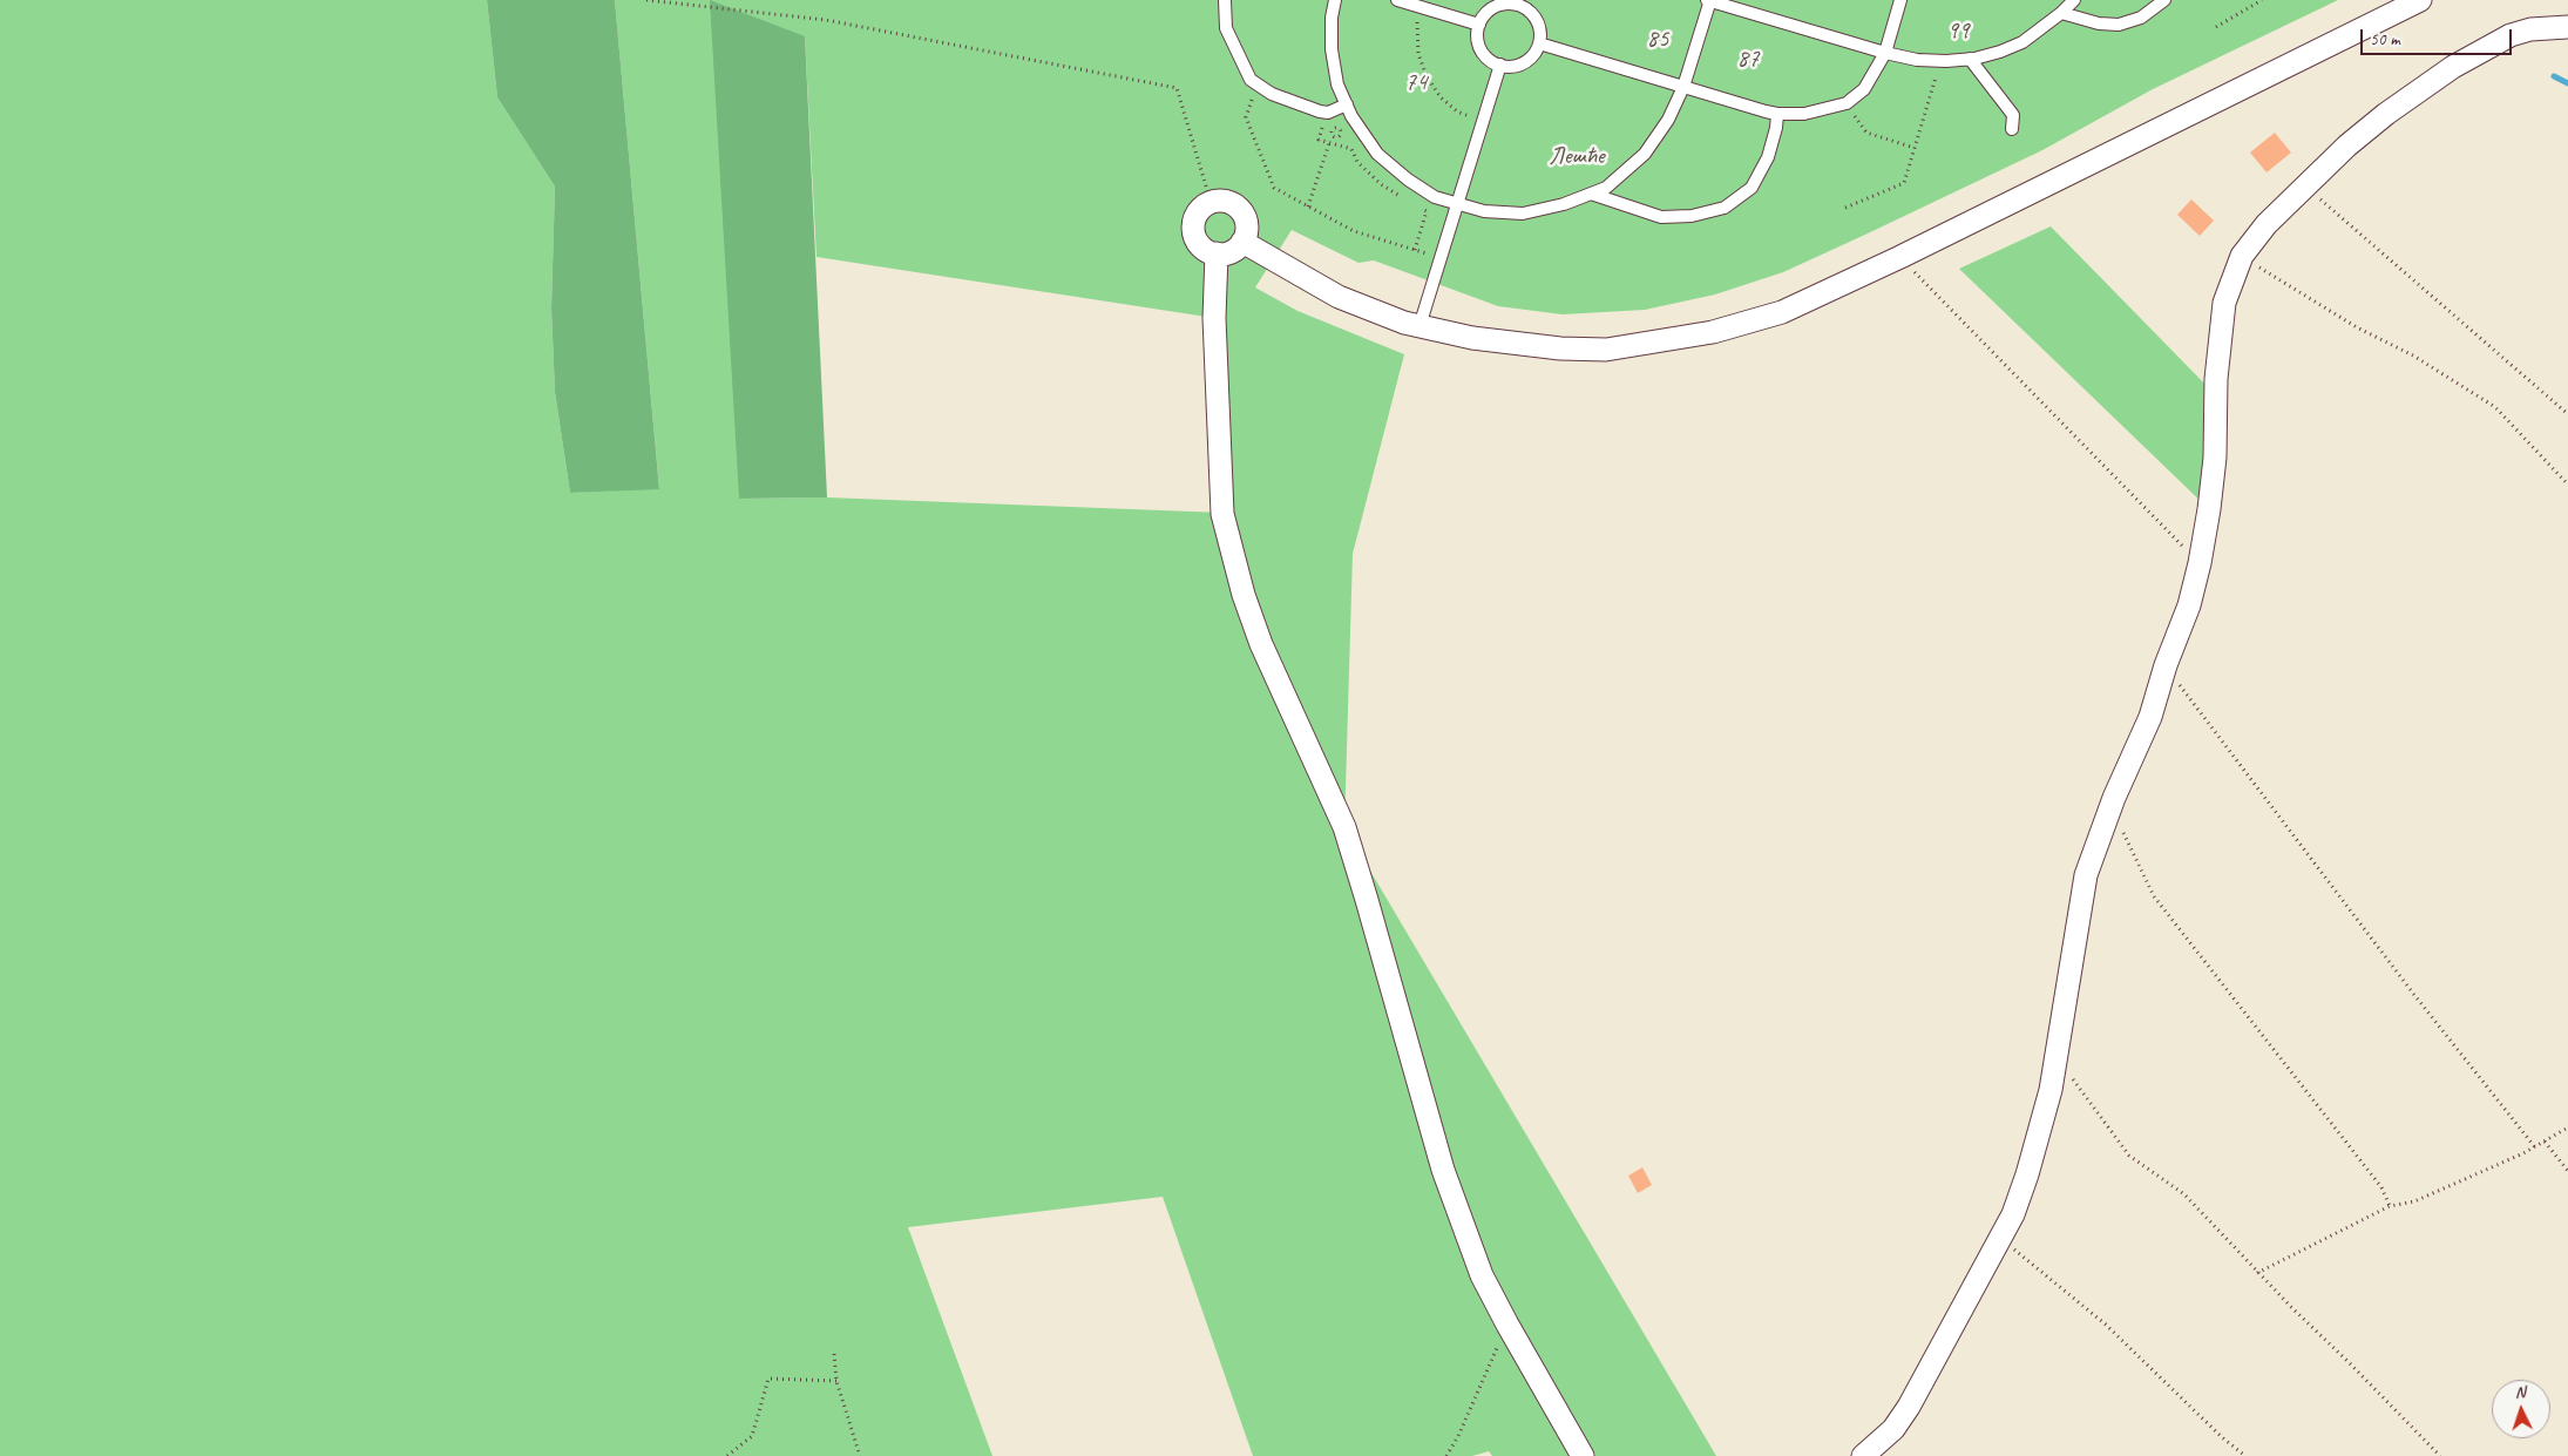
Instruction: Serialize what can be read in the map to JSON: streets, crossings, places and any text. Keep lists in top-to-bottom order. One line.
{"parks":["99","85","87","74","Лешће"],"scale_bar":"50 m","north":"top"}
